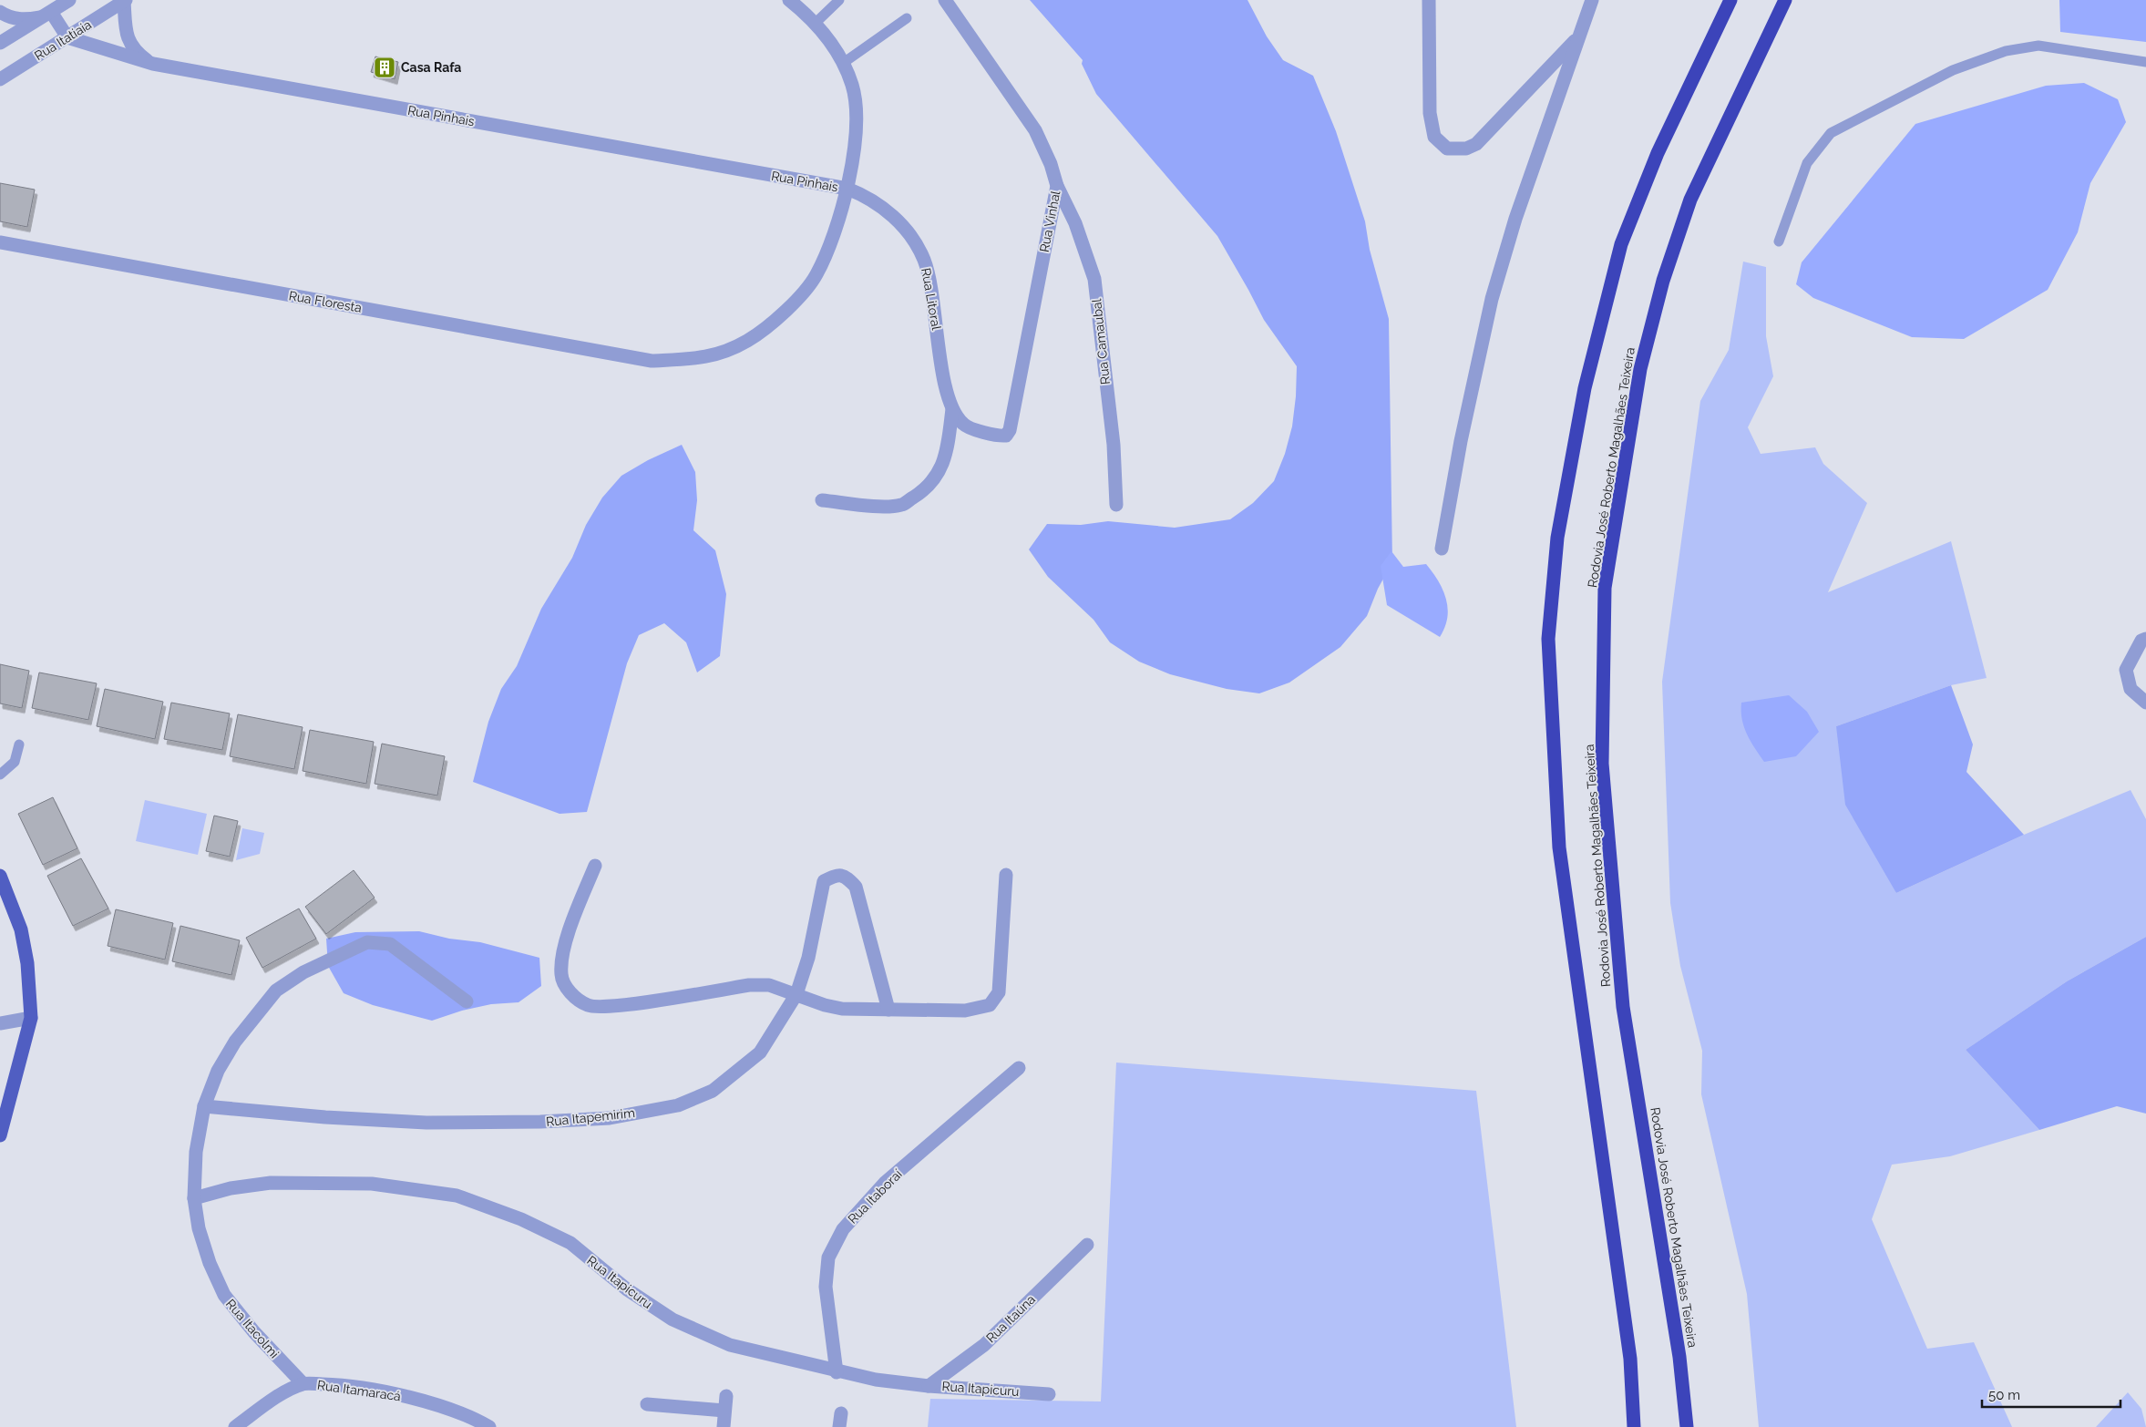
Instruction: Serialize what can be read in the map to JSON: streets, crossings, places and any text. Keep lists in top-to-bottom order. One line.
{"streets":{"highway":["Rodovia José Roberto Magalhães Teixeira"],"street":["Rua Itatiaia","Rua Pinhais","Rua Vinhal","Rua Litoral","Rua Floresta","Rua Camaubal","Rua Itapemirim","Rua Itaboraí","Rua Itapicuru","Rua Itaúna","Rua Itacolmi","Rua Itamaracá"]},"crossings":[["Rua Itatiaia","Rua Pinhais"],["Rua Pinhais","Rua Litoral"],["Rua Pinhais","Rua Floresta"],["Rua Vinhal","Rua Litoral"],["Rua Vinhal","Rua Camaubal"],["Rua Litoral","Rua Floresta"],["Rua Itapemirim","Rua Itacolmi"],["Rua Itaboraí","Rua Itapicuru"],["Rua Itapicuru","Rua Itaúna"],["Rua Itapicuru","Rua Itacolmi"],["Rua Itacolmi","Rua Itamaracá"]],"places":{"building":["Casa Rafa"]},"scale_bar":"50 m"}
